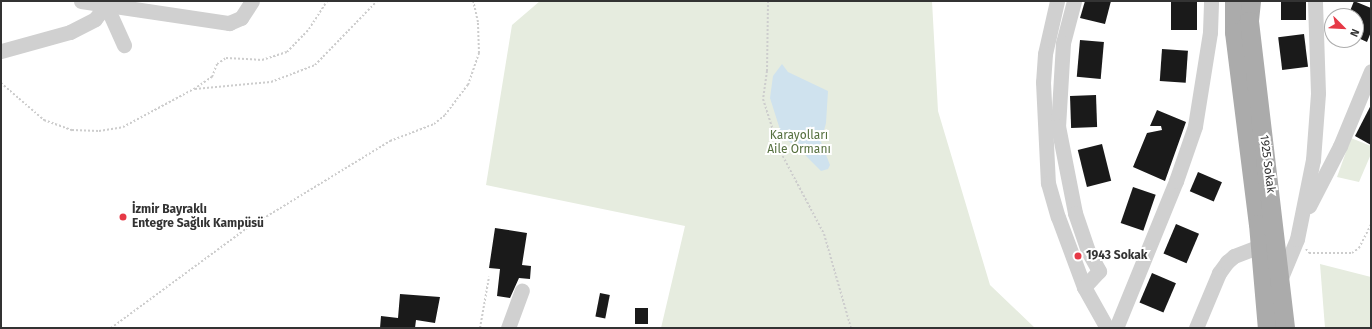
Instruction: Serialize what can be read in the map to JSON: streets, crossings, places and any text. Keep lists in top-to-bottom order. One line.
{"streets":{"main road":["1925 Sokak"]},"parks":["Karayolları Aile Ormanı"],"places":["İzmir Bayraklı Entegre Sağlık Kampüsü","1943 Sokak"],"north":"bottom right"}
